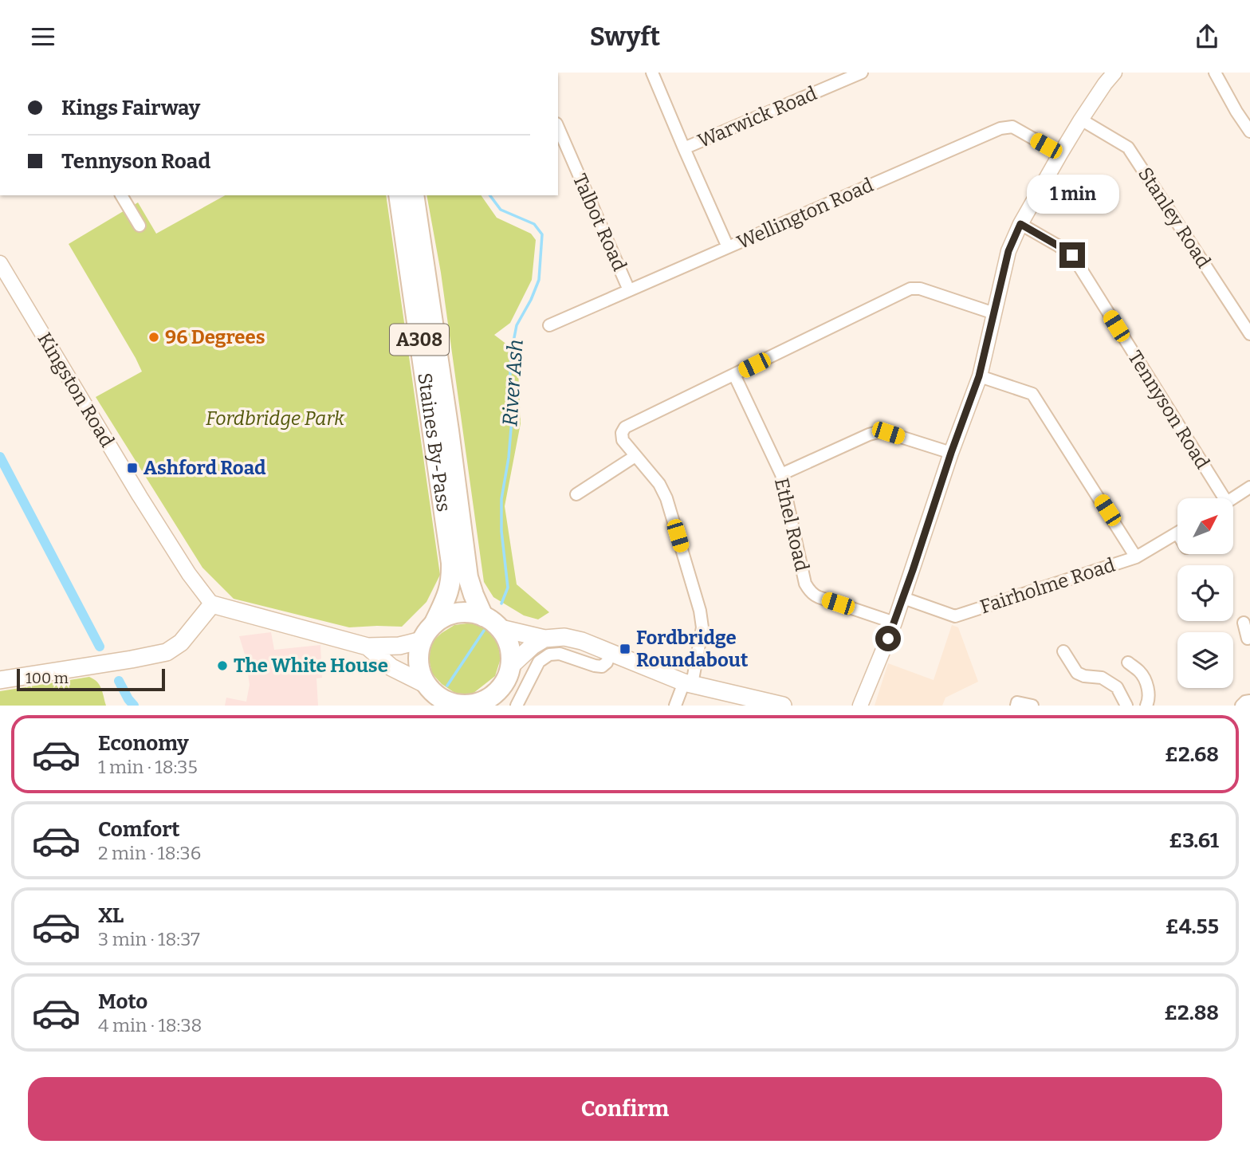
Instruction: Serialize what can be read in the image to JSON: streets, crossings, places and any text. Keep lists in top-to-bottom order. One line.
{"streets":{"highway":["A308","Staines By-Pass"],"street":["Warwick Road","Wellington Road","Stanley Road","Talbot Road","Kingston Road","Tennyson Road","Ethel Road","Fairholme Road"]},"crossings":[["Wellington Road","Talbot Road"]],"water":["River Ash"],"parks":["Fordbridge Park"],"places":{"other":["96 Degrees","The White House"],"transit":["Ashford Road","Fordbridge Roundabout"]},"scale_bar":"100 m","north":"top right","page":{"header":"Swyft","banner":["Kings Fairway","Tennyson Road"],"bubble":"1 min","scale":"100 m","list":[{"name":"Economy","note":"1 min · 18:35","value":"£2.68"},{"name":"Comfort","note":"2 min · 18:36","value":"£3.61"},{"name":"XL","note":"3 min · 18:37","value":"£4.55"},{"name":"Moto","note":"4 min · 18:38","value":"£2.88"}],"buttons":"Confirm"}}
